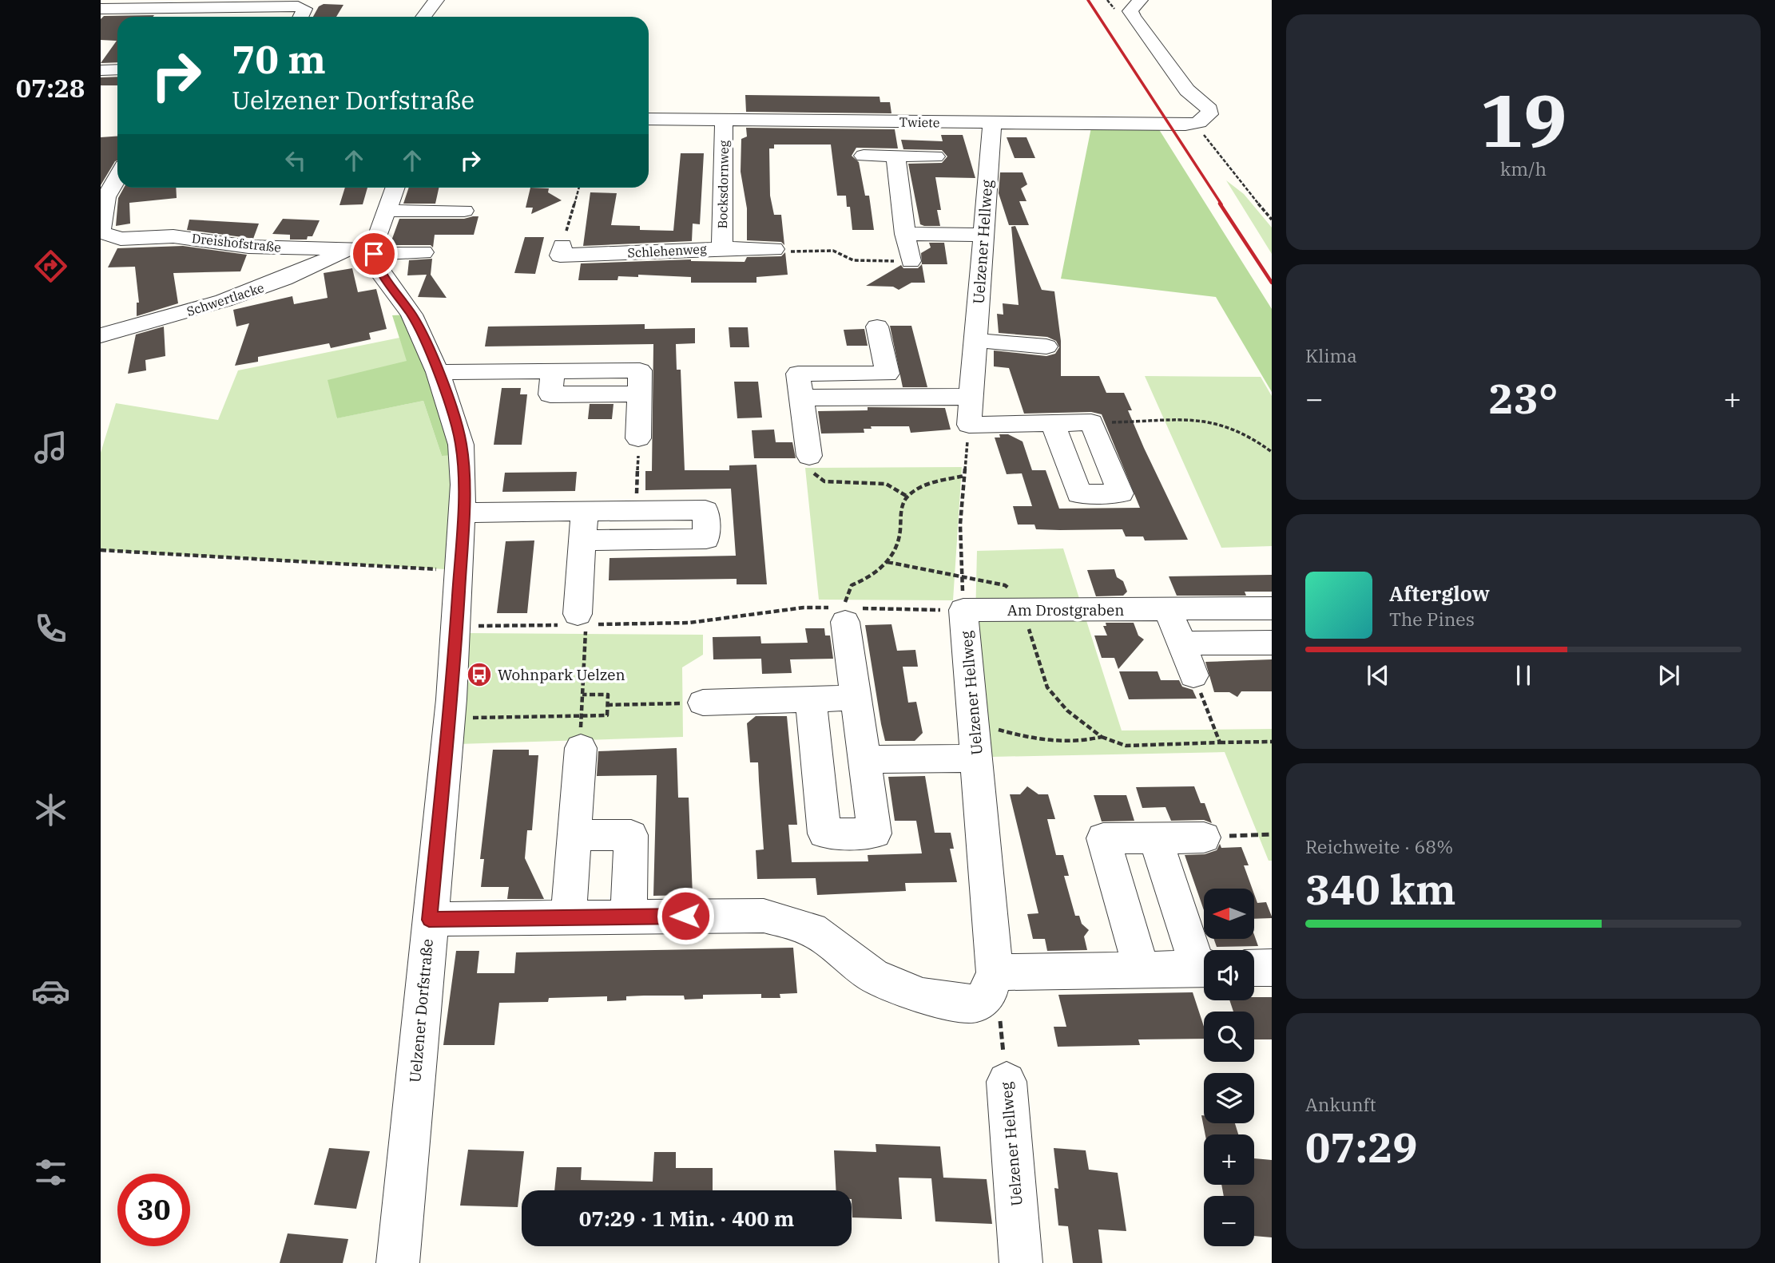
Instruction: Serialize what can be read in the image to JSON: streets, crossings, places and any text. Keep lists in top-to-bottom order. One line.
{"streets":{"street":["Twiete","Bocksdornweg","Uelzener Hellweg","Dreishofstraße","Schlehenweg","Schwertlacke","Am Drostgraben","Uelzener Dorfstraße"]},"crossings":[["Twiete","Bocksdornweg"],["Twiete","Uelzener Hellweg"],["Bocksdornweg","Schlehenweg"],["Uelzener Hellweg","Am Drostgraben"],["Dreishofstraße","Schwertlacke"],["Dreishofstraße","Uelzener Dorfstraße"]],"places":{"bus stop":["Wohnpark Uelzen"]},"north":"left","page":{"tabs":"07:28","tile":[["19","km/h"],"Klima",["Reichweite · 68%","340 km"],["Ankunft","07:29"]],"turn":["70 m","Uelzener Dorfstraße"],"heat":["−","23°","+"],"song":["Afterglow","The Pines"],"map_buttons":["+","−"],"limit":"30","trip":"07:29 · 1 Min. · 400 m"}}
